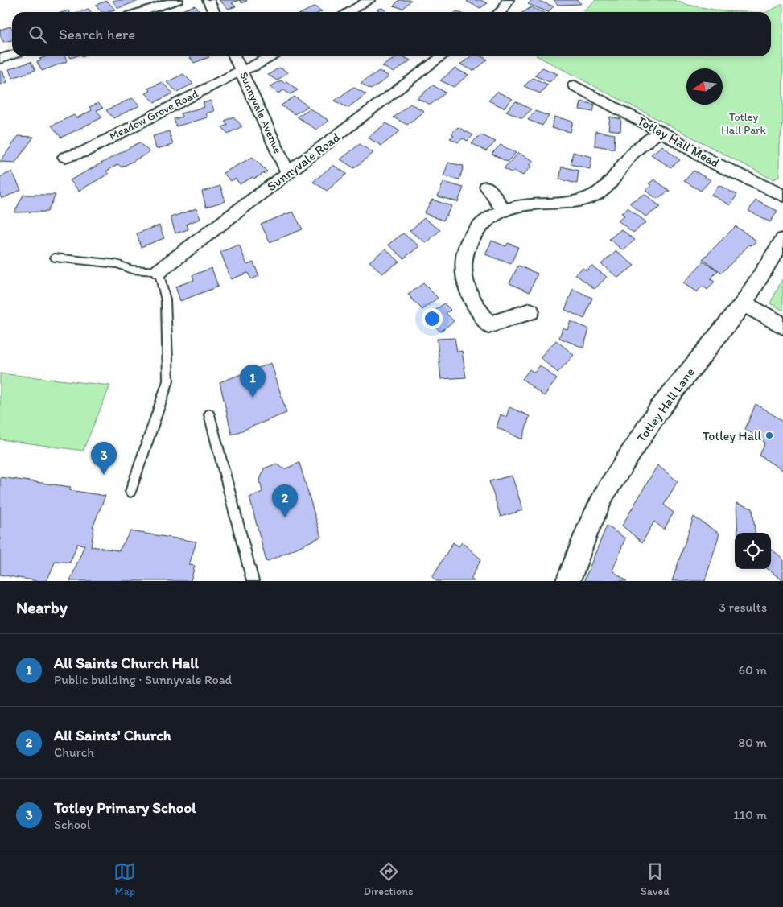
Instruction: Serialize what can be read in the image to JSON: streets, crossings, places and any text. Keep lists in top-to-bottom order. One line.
{"streets":{"street":["Sunnyvale Avenue","Meadow Grove Road","Totley Hall Mead","Sunnyvale Road","Totley Hall Lane"]},"crossings":[["Sunnyvale Avenue","Meadow Grove Road"],["Sunnyvale Avenue","Sunnyvale Road"]],"parks":["Totley Hall Park"],"places":["Totley Hall"],"north":"left","page":{"search":"Search here","pins":["1","3","2"],"heading":["Nearby","3 results"],"list":[{"mark":"1","name":"All Saints Church Hall","note":"Public building · Sunnyvale Road","value":"60 m"},{"mark":"2","name":"All Saints' Church","note":"Church","value":"80 m"},{"mark":"3","name":"Totley Primary School","note":"School","value":"110 m"}],"nav":["Map","Directions","Saved"]}}
